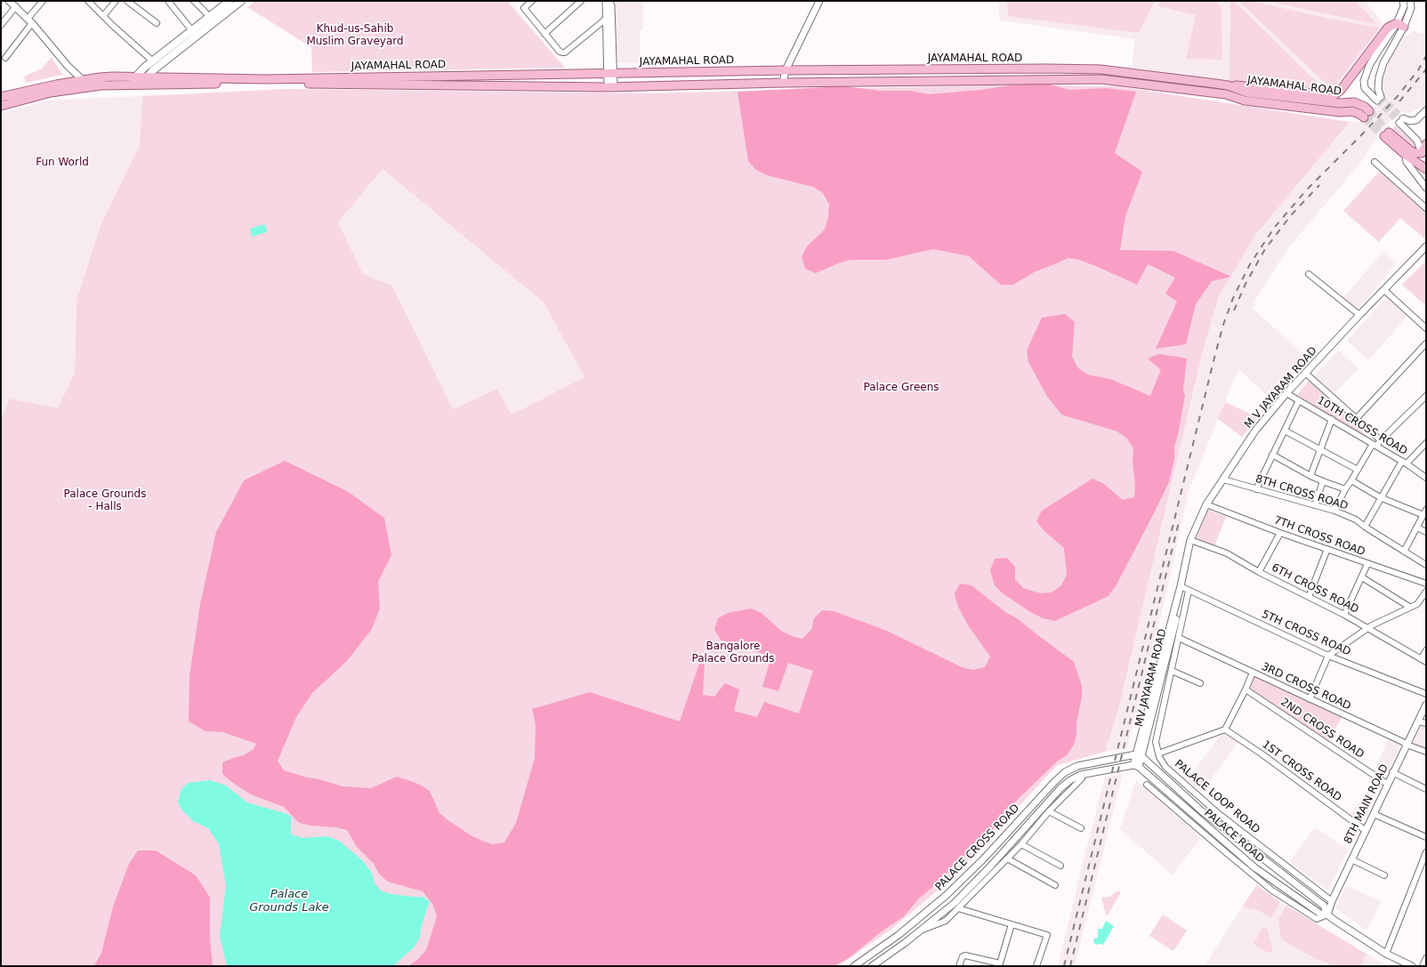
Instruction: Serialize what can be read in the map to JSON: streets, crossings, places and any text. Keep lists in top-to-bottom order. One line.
{"streets":{"main road":["JAYAMAHAL ROAD"],"street":["M V JAYARAM ROAD","10TH CROSS ROAD","8TH CROSS ROAD","7TH CROSS ROAD","6TH CROSS ROAD","5TH CROSS ROAD","MV JAYARAM ROAD","3RD CROSS ROAD","2ND CROSS ROAD","1ST CROSS ROAD","PALACE LOOP ROAD","8TH MAIN ROAD","PALACE ROAD","PALACE CROSS ROAD"]},"crossings":[["M V JAYARAM ROAD","10TH CROSS ROAD"],["M V JAYARAM ROAD","8TH CROSS ROAD"],["M V JAYARAM ROAD","7TH CROSS ROAD"],["M V JAYARAM ROAD","6TH CROSS ROAD"],["M V JAYARAM ROAD","5TH CROSS ROAD"],["M V JAYARAM ROAD","MV JAYARAM ROAD"],["5TH CROSS ROAD","MV JAYARAM ROAD"],["5TH CROSS ROAD","PALACE LOOP ROAD"],["MV JAYARAM ROAD","PALACE ROAD"],["MV JAYARAM ROAD","PALACE CROSS ROAD"],["3RD CROSS ROAD","PALACE LOOP ROAD"],["3RD CROSS ROAD","8TH MAIN ROAD"],["2ND CROSS ROAD","8TH MAIN ROAD"],["1ST CROSS ROAD","8TH MAIN ROAD"],["PALACE LOOP ROAD","8TH MAIN ROAD"],["8TH MAIN ROAD","PALACE ROAD"],["PALACE ROAD","PALACE CROSS ROAD"]],"water":["Palace Grounds Lake"],"parks":["Khud-us-Sahib Muslim Graveyard","Fun World","Palace Greens","Palace Grounds - Halls","Bangalore Palace Grounds"]}
